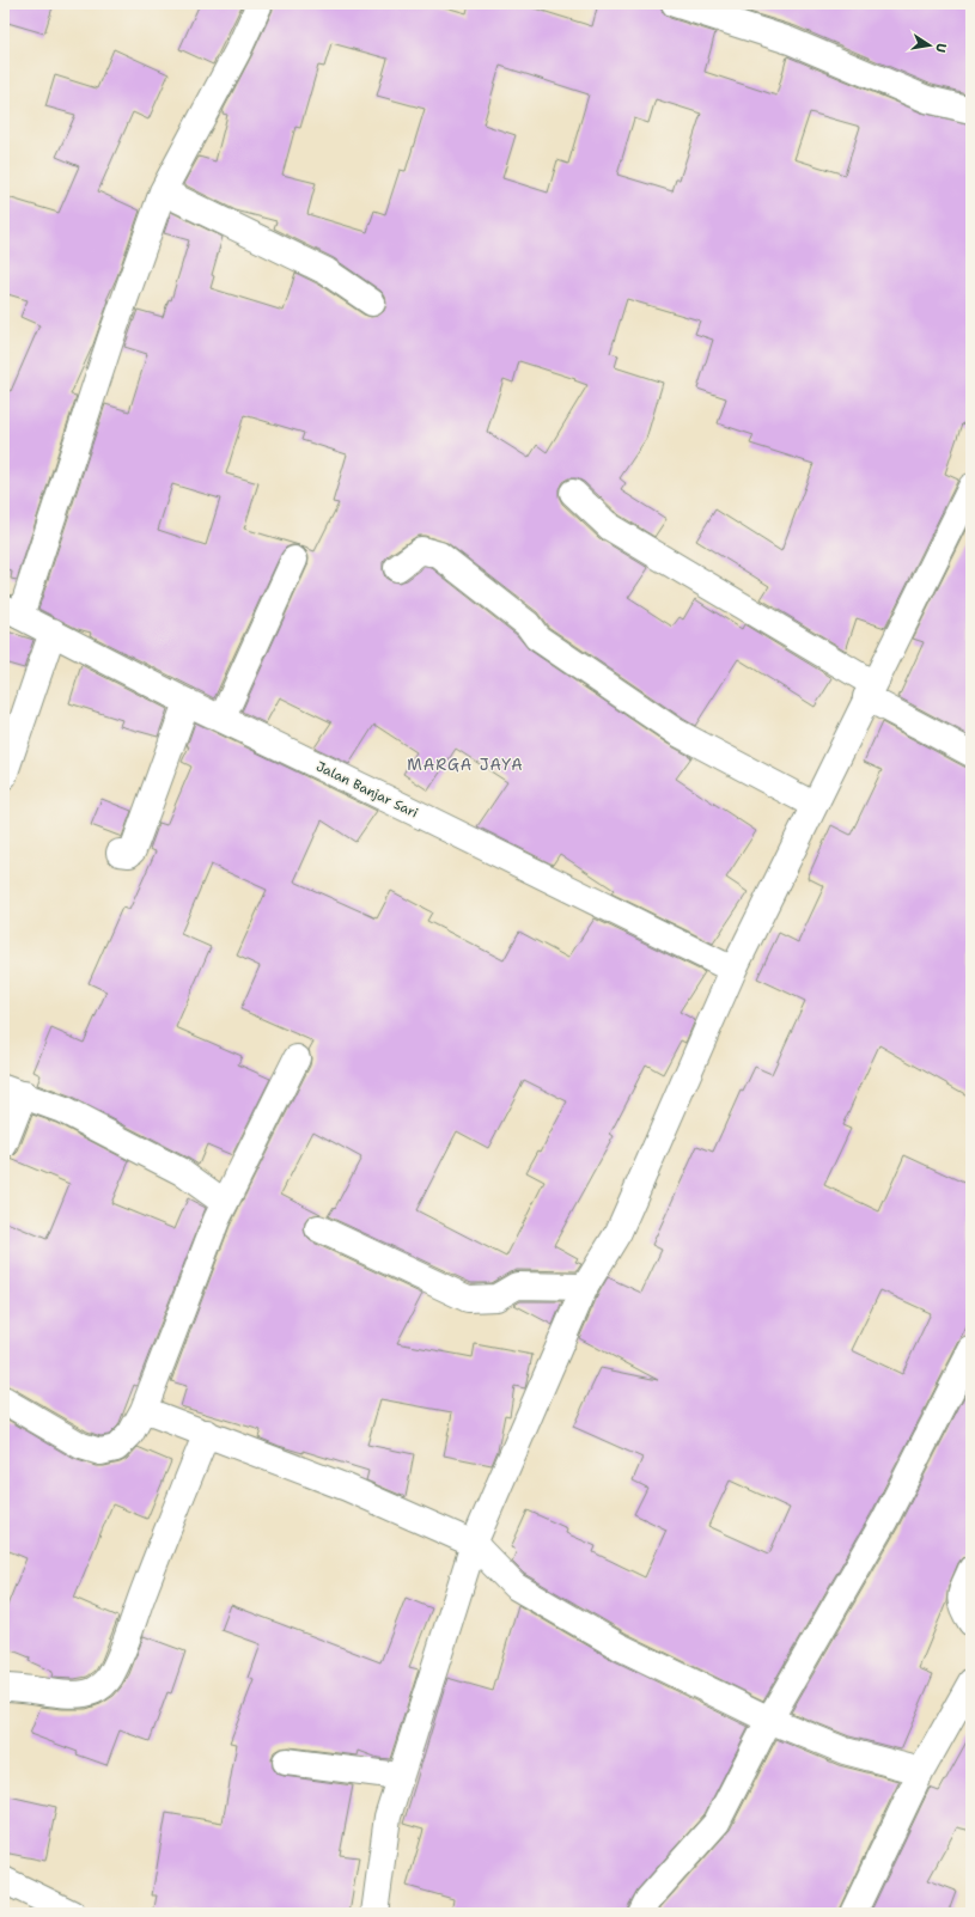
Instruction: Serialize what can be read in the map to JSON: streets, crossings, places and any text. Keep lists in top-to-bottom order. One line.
{"streets":{"street":["Jalan Banjar Sari"]},"districts":["MARGA JAYA"],"north":"right"}
